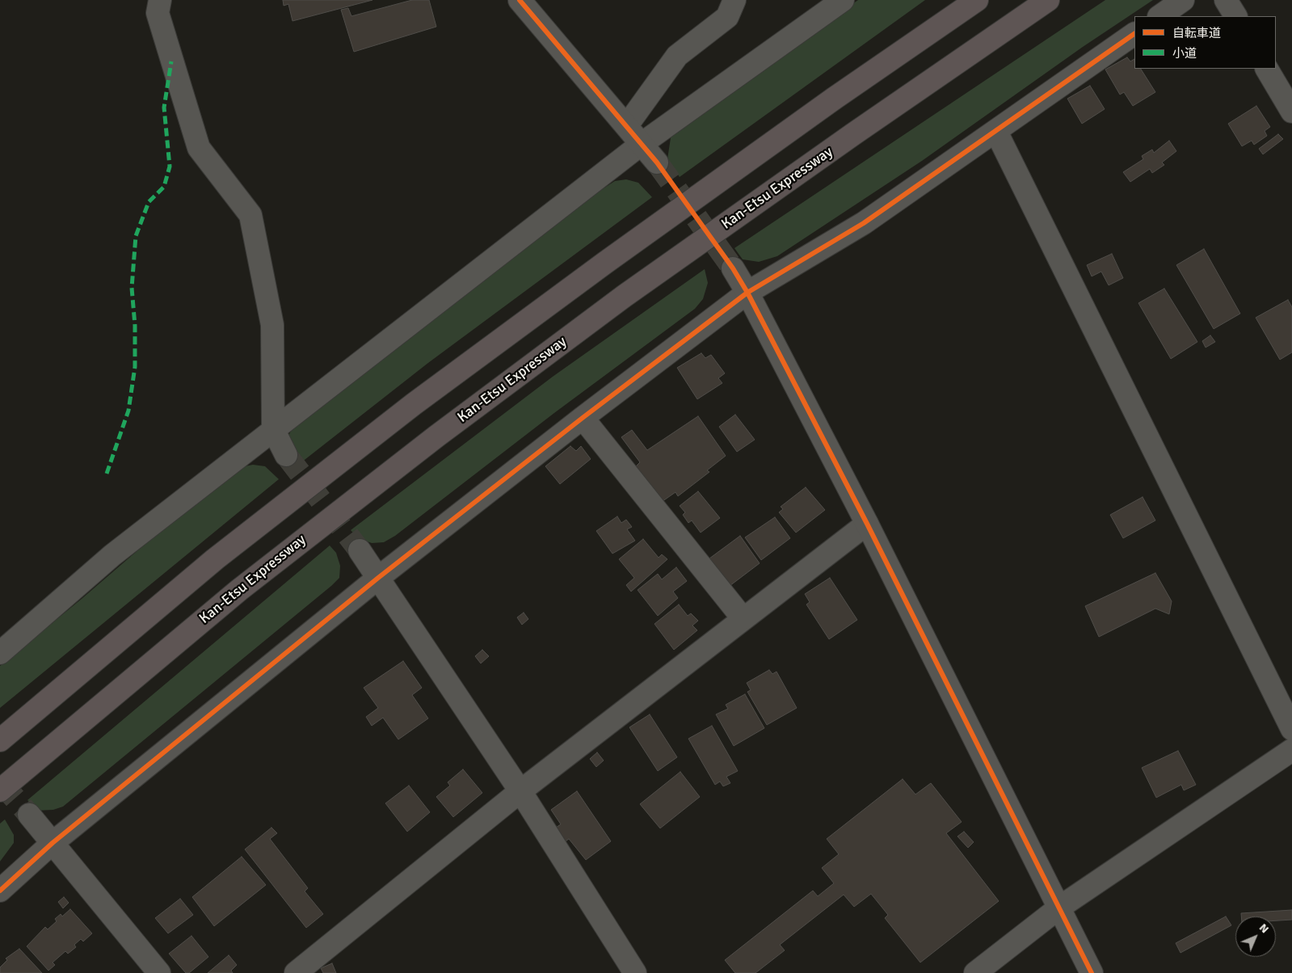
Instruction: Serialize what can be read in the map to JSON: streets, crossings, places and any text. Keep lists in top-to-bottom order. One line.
{"streets":{"highway":["Kan-Etsu Expressway"]},"legend":["自転車道","小道"],"north":"top right"}
